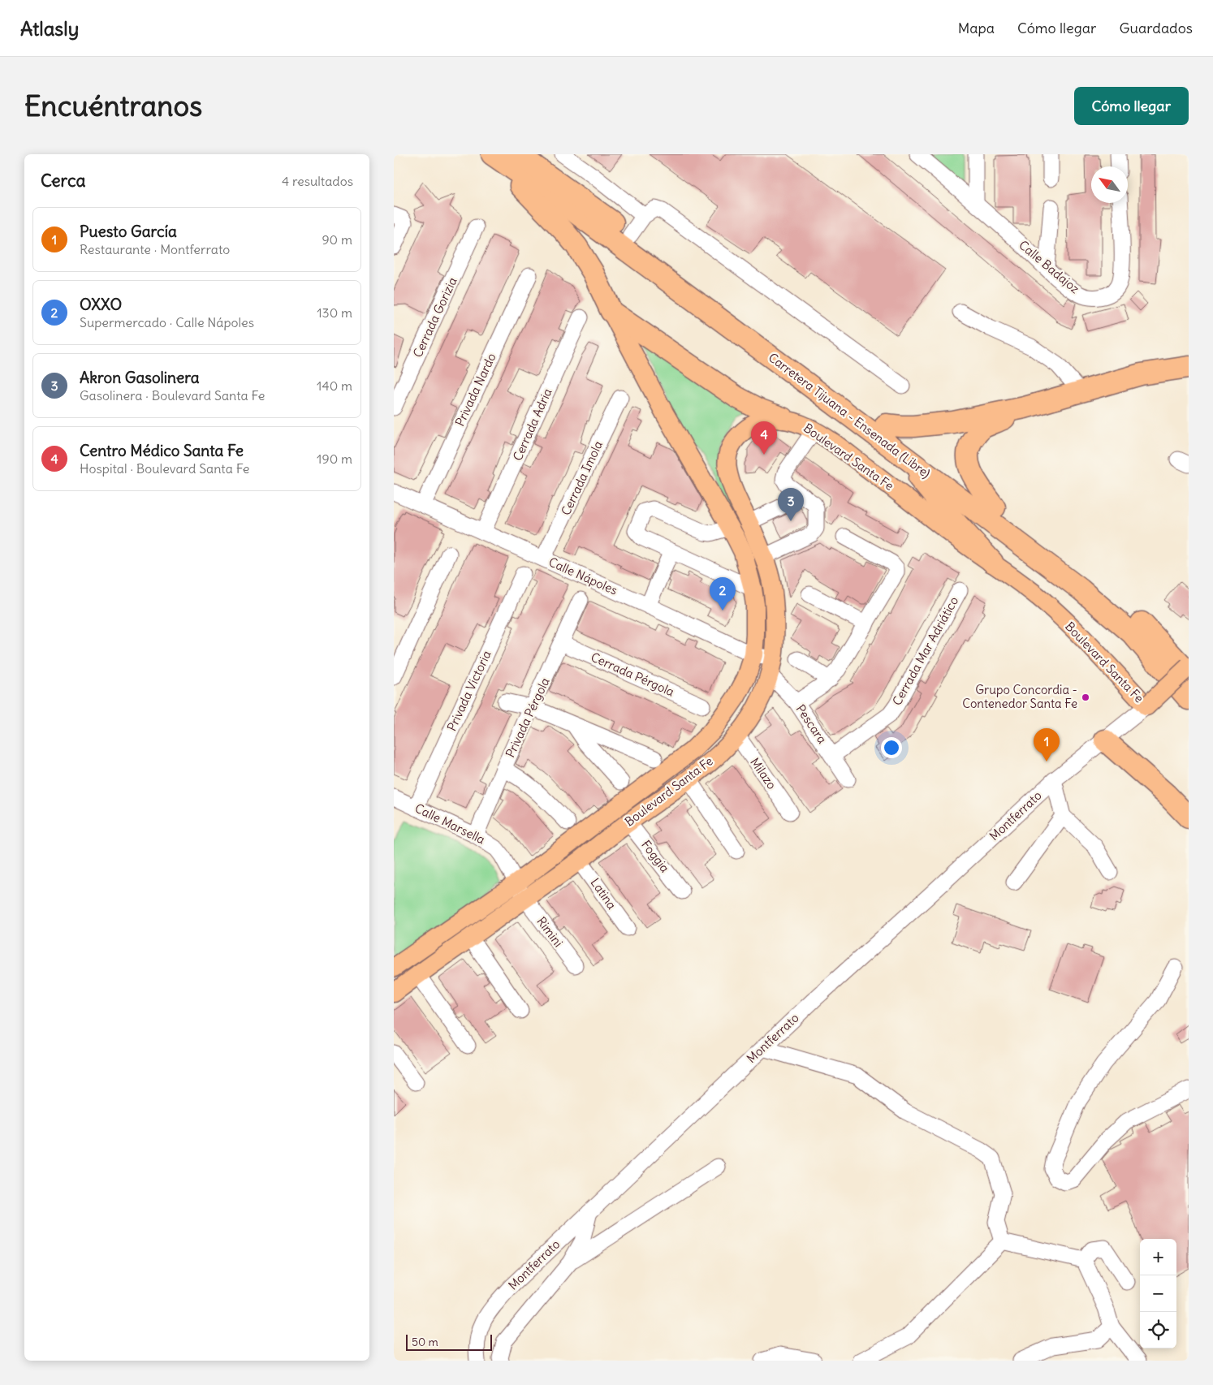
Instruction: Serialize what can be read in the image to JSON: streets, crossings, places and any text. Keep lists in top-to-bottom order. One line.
{"streets":{"highway":["Carretera Tijuana - Ensenada (Libre)"],"main road":["Boulevard Santa Fe"],"street":["Calle Badajoz","Cerrada Gorizia","Privada Nardo","Cerrada Adria","Cerrada Imola","Calle Nápoles","Cerrada Mar Adriático","Cerrada Pérgola","Privada Victoria","Privada Pérgola","Pescara","Milazo","Montferrato","Calle Marsella","Foggia","Latina","Rimini"]},"crossings":[["Privada Nardo","Calle Nápoles"],["Cerrada Adria","Calle Nápoles"],["Boulevard Santa Fe","Calle Nápoles"],["Boulevard Santa Fe","Pescara"],["Boulevard Santa Fe","Milazo"],["Boulevard Santa Fe","Montferrato"],["Boulevard Santa Fe","Calle Marsella"],["Boulevard Santa Fe","Foggia"],["Boulevard Santa Fe","Latina"],["Boulevard Santa Fe","Rimini"],["Cerrada Imola","Calle Nápoles"],["Calle Nápoles","Pescara"],["Cerrada Mar Adriático","Pescara"],["Cerrada Pérgola","Privada Pérgola"],["Privada Victoria","Calle Marsella"],["Privada Pérgola","Calle Marsella"],["Calle Marsella","Rimini"]],"places":["Grupo Concordia - Contenedor Santa Fe"],"scale_bar":"50 m","north":"top left","page":{"header":"Atlasly","nav":["Mapa","Cómo llegar","Guardados"],"buttons":"Cómo llegar","title":"Encuéntranos","heading":["Cerca","4 resultados"],"list":[{"mark":"1","name":"Puesto García","note":"Restaurante · Montferrato","value":"90 m"},{"mark":"2","name":"OXXO","note":"Supermercado · Calle Nápoles","value":"130 m"},{"mark":"3","name":"Akron Gasolinera","note":"Gasolinera · Boulevard Santa Fe","value":"140 m"},{"mark":"4","name":"Centro Médico Santa Fe","note":"Hospital · Boulevard Santa Fe","value":"190 m"}],"pins":["4","3","2","1"],"map_buttons":["+","−"],"scale":"50 m"}}
